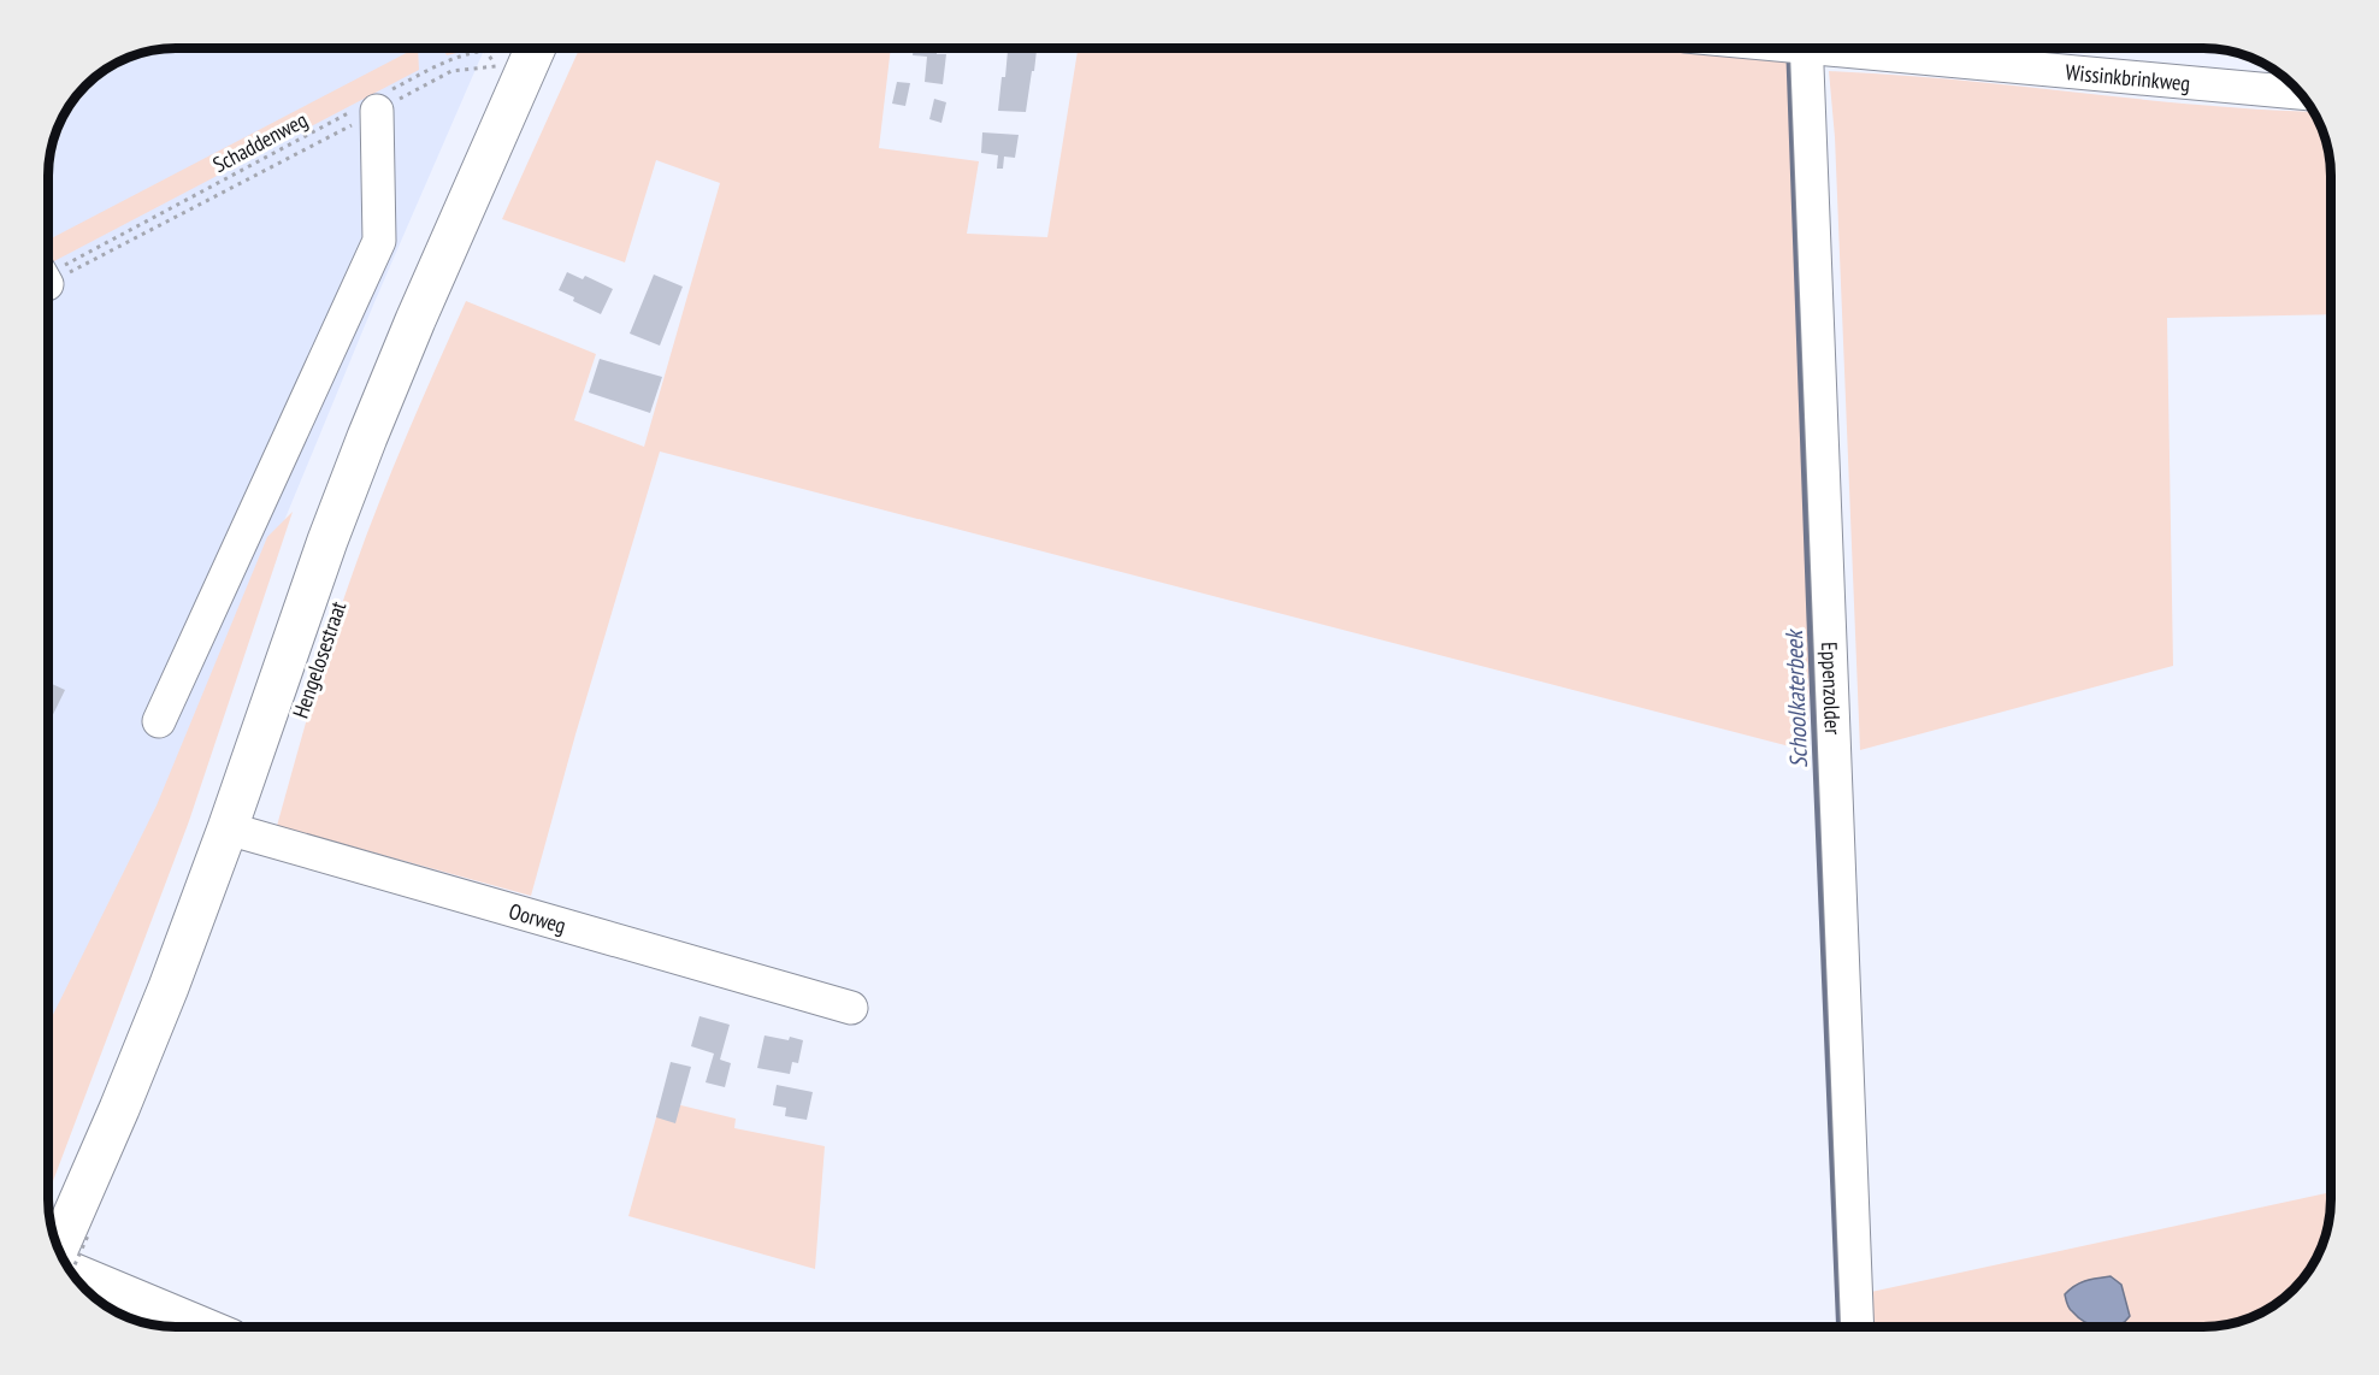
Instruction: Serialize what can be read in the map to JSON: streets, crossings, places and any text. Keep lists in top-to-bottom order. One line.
{"streets":{"main road":["Hengelosestraat"],"street":["Wissinkbrinkweg","Eppenzolder","Oorweg"],"path":["Schaddenweg"]},"crossings":[["Hengelosestraat","Oorweg"]],"water":["Schoolkaterbeek"]}
